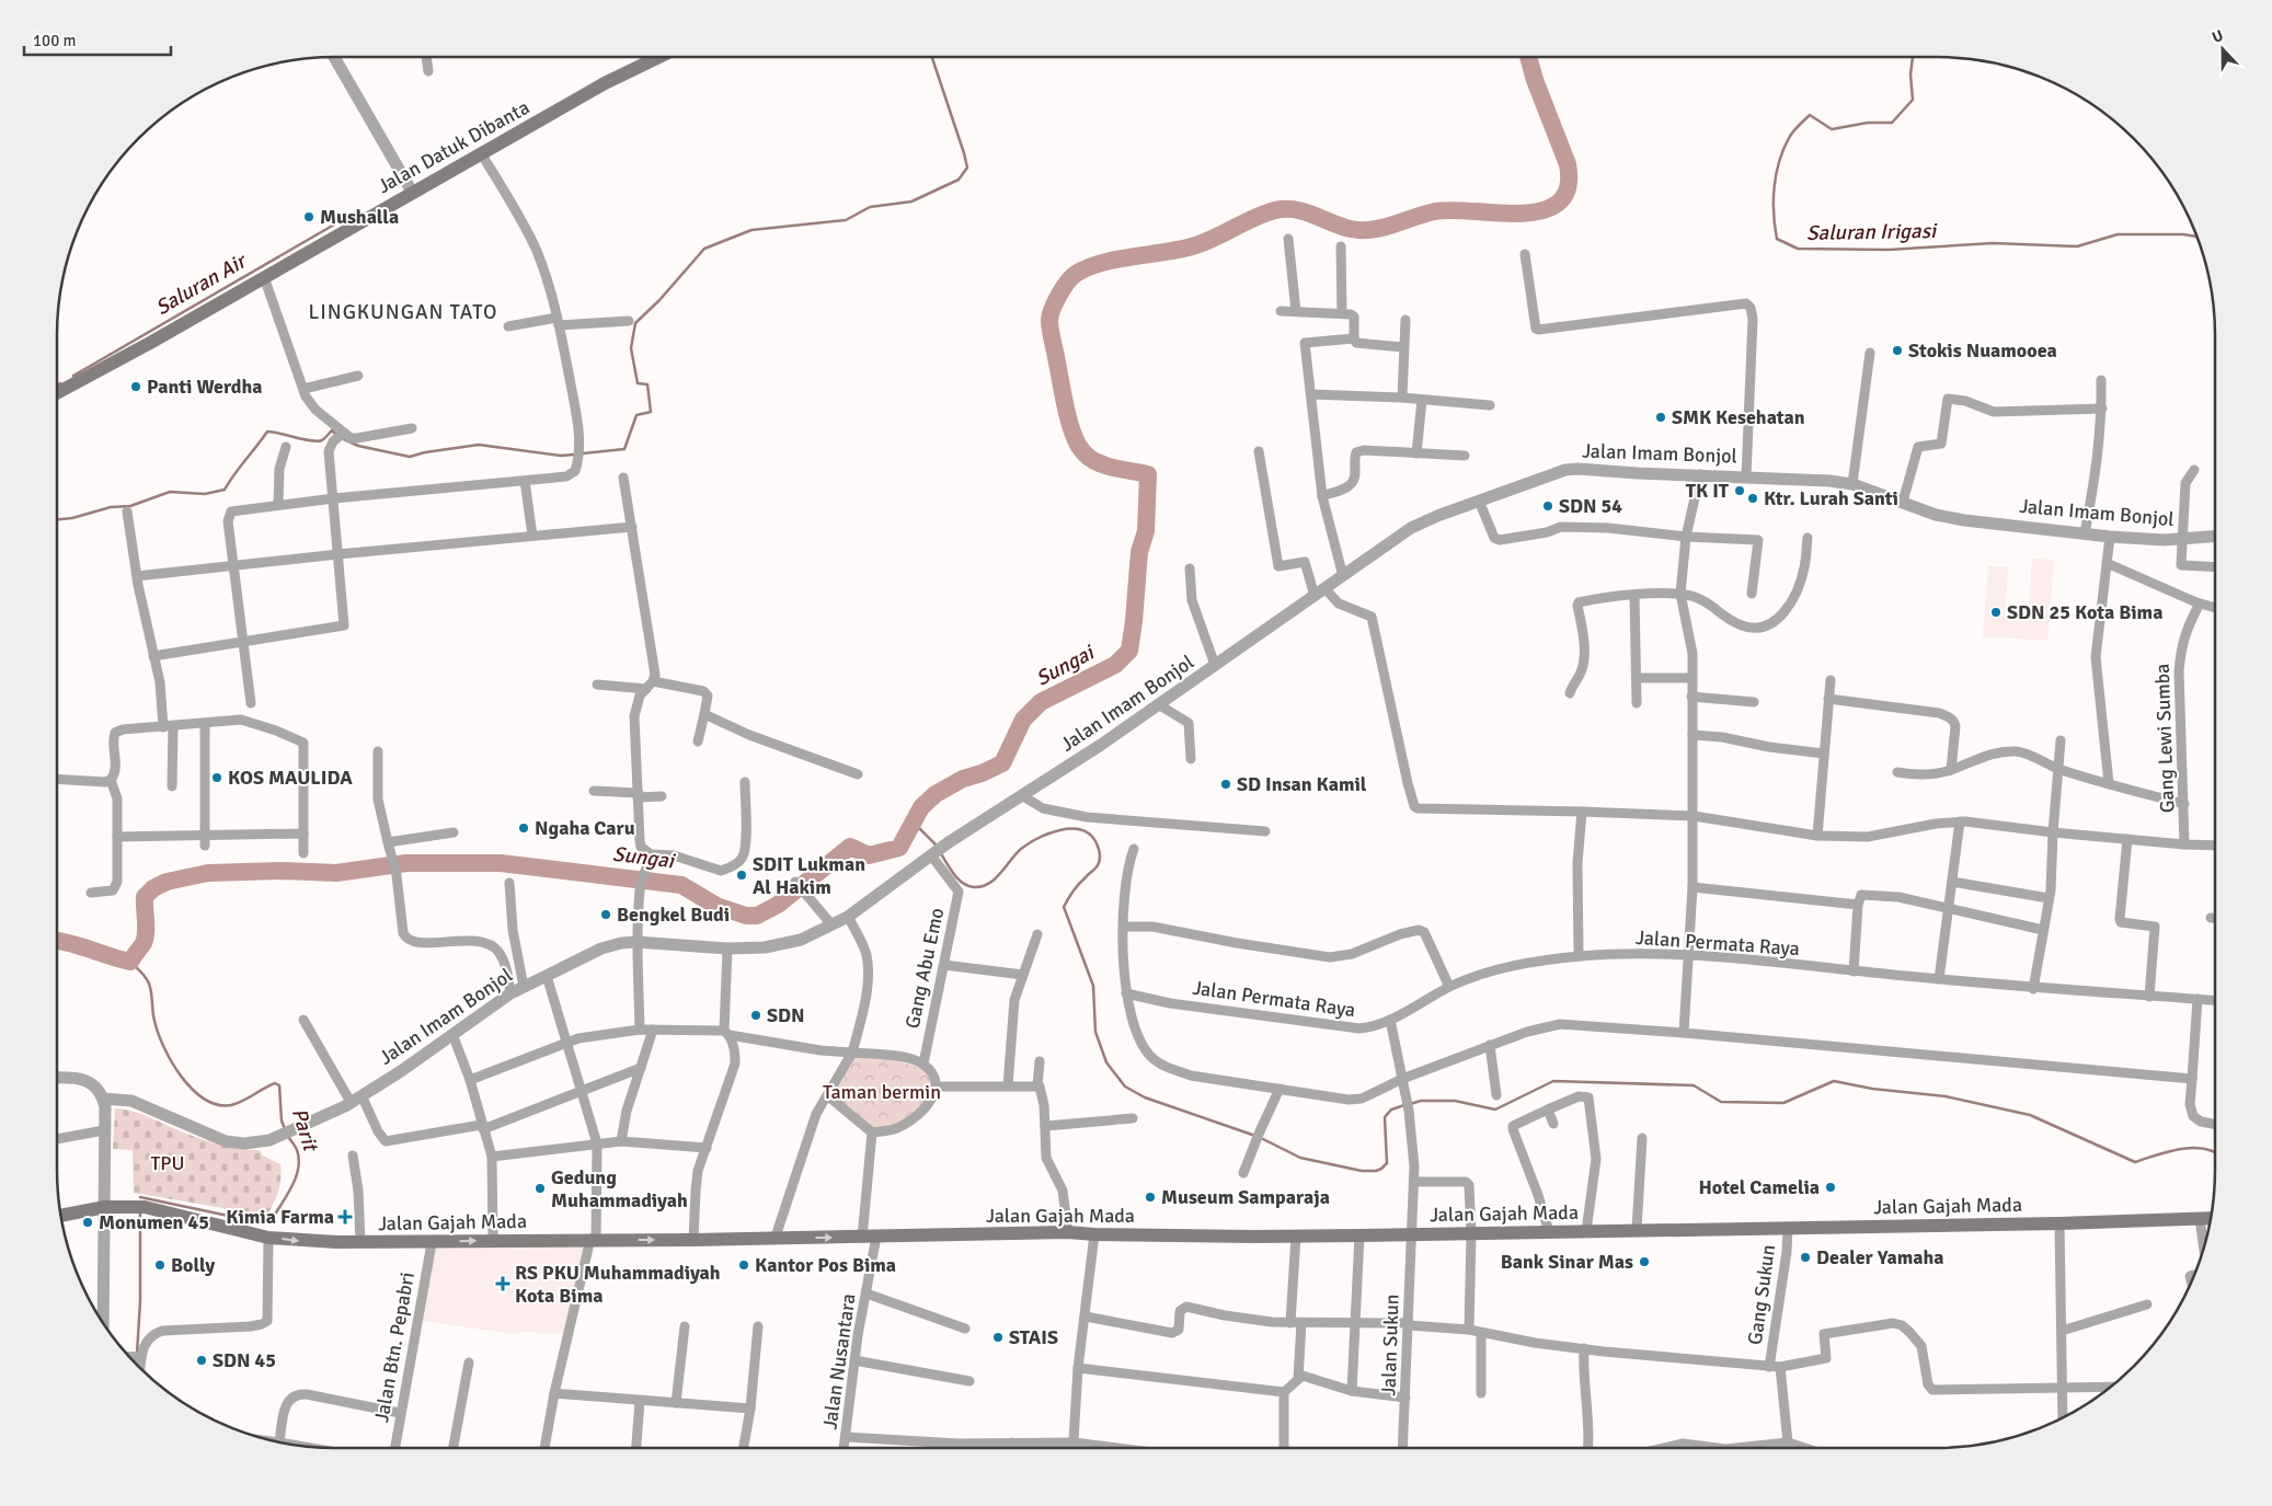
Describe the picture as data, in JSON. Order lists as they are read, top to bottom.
{
  "streets": {
    "main road": ["Jalan Datuk Dibanta", "Jalan Gajah Mada"],
    "street": [
      "Jalan Imam Bonjol",
      "Gang Lewi Sumba",
      "Jalan Permata Raya",
      "Gang Abu Emo",
      "Gang Sukun",
      "Jalan Sukun",
      "Jalan Btn. Pepabri",
      "Jalan Nusantara"
    ]
  },
  "crossings": [
    ["Jalan Imam Bonjol", "Gang Abu Emo"],
    ["Jalan Permata Raya", "Jalan Sukun"],
    ["Jalan Gajah Mada", "Gang Sukun"],
    ["Jalan Gajah Mada", "Jalan Sukun"],
    ["Jalan Gajah Mada", "Jalan Btn. Pepabri"],
    ["Jalan Gajah Mada", "Jalan Nusantara"]
  ],
  "districts": ["LINGKUNGAN TATO"],
  "water": [
    "Saluran Irigasi",
    "Saluran Air",
    "Sungai",
    "Parit"
  ],
  "parks": ["Taman bermin", "TPU"],
  "places": {
    "other": [
      "Mushalla",
      "Stokis Nuamooea",
      "Panti Werdha",
      "SMK Kesehatan",
      "TK IT",
      "Ktr. Lurah Santi",
      "SDN 54",
      "SDN 25 Kota Bima",
      "KOS MAULIDA",
      "SD Insan Kamil",
      "Ngaha Caru",
      "SDIT Lukman Al Hakim",
      "Bengkel Budi",
      "SDN",
      "Hotel Camelia",
      "Gedung Muhammadiyah",
      "Museum Samparaja",
      "Monumen 45",
      "Dealer Yamaha",
      "Bank Sinar Mas",
      "Bolly",
      "Kantor Pos Bima",
      "STAIS",
      "SDN 45"
    ],
    "health": ["Kimia Farma", "RS PKU Muhammadiyah Kota Bima"]
  },
  "scale_bar": "100 m",
  "north": "top"
}
